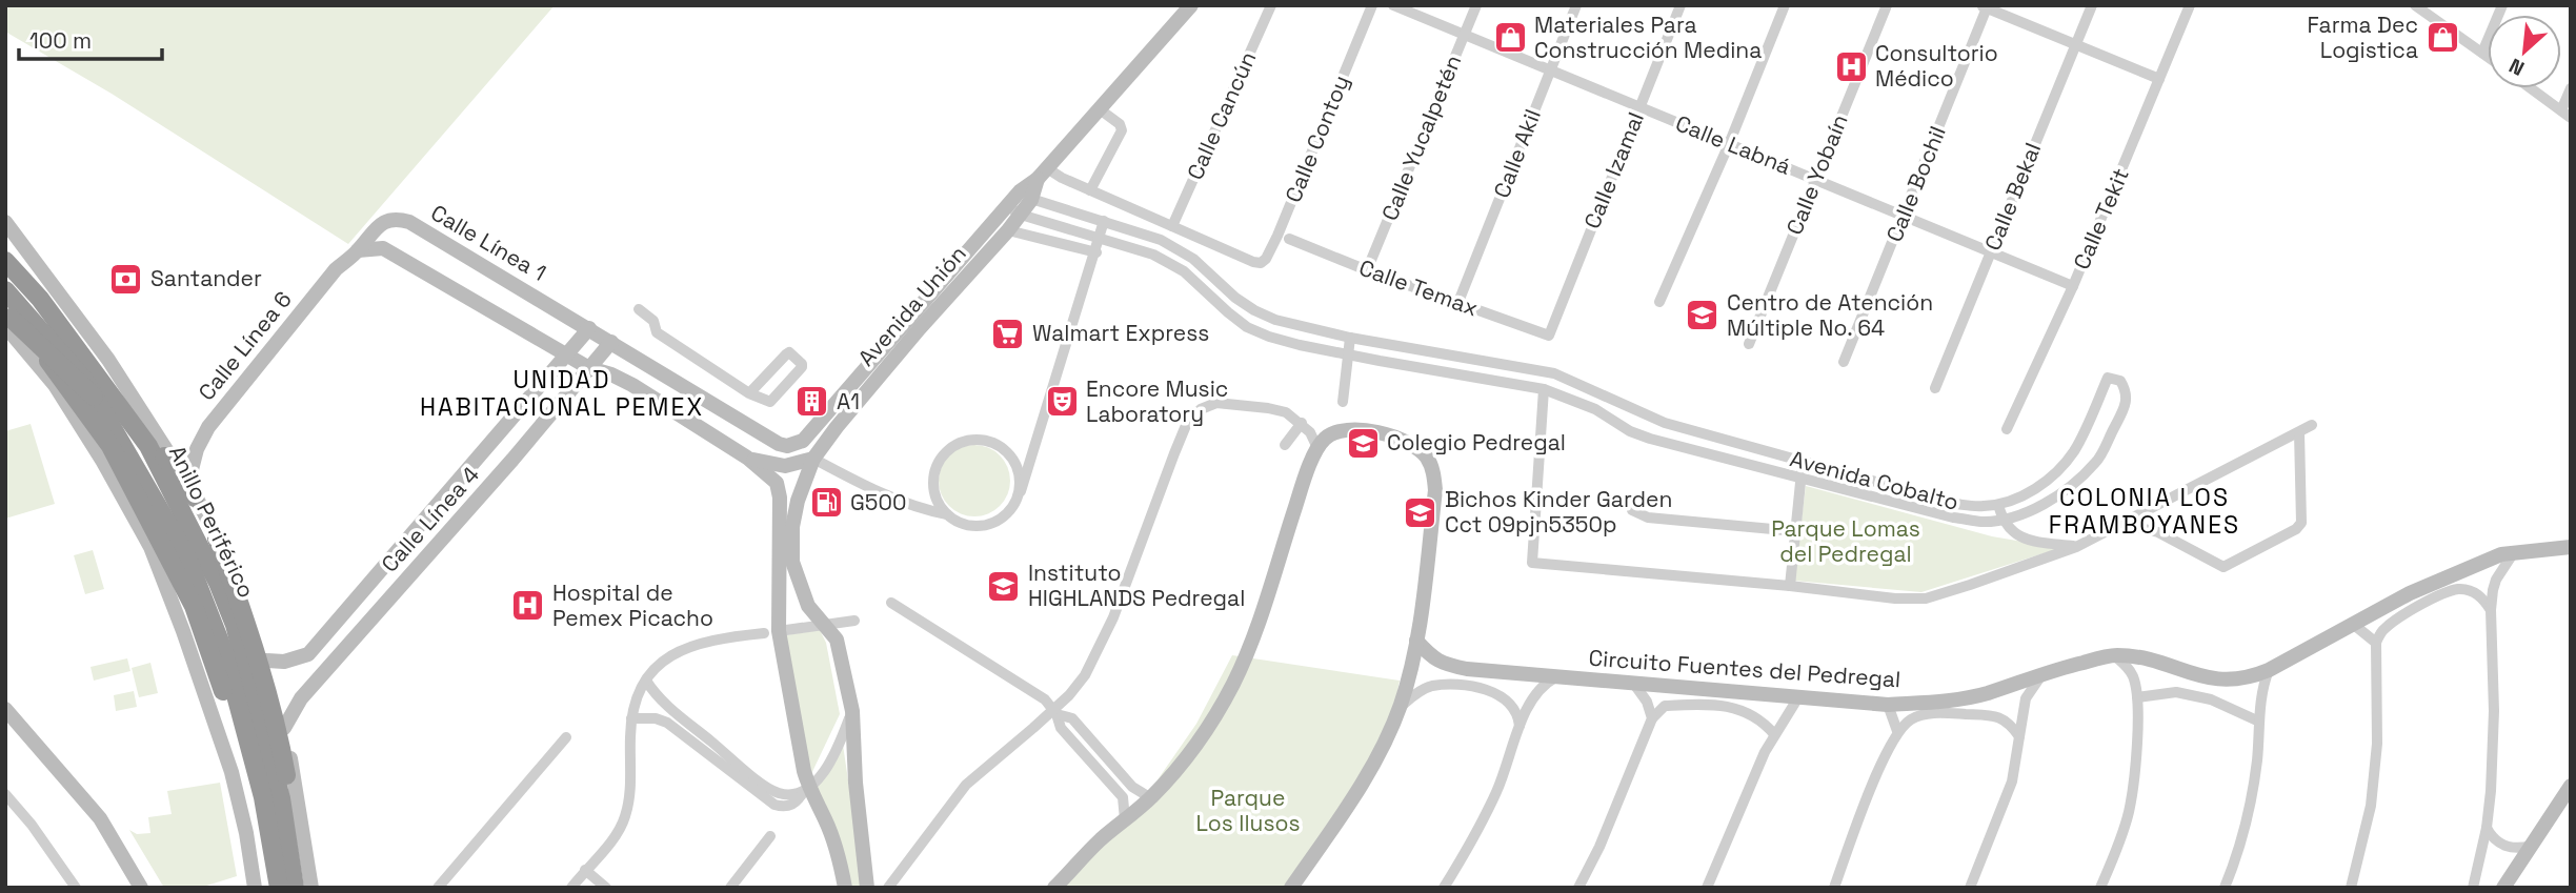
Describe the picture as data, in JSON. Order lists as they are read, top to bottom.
{
  "streets": {
    "highway": ["Anillo Periférico"],
    "street": [
      "Calle Cancún",
      "Calle Yucalpetén",
      "Calle Contoy",
      "Calle Labná",
      "Calle Akil",
      "Calle Izamal",
      "Calle Yobaín",
      "Calle Bochil",
      "Calle Bekal",
      "Calle Tekit",
      "Calle Línea 1",
      "Calle Temax",
      "Avenida Unión",
      "Calle Línea 6",
      "Avenida Cobalto",
      "Calle Línea 4",
      "Circuito Fuentes del Pedregal"
    ]
  },
  "crossings": [
    ["Calle Cancún", "Calle Contoy"],
    ["Calle Yucalpetén", "Calle Labná"],
    ["Calle Yucalpetén", "Calle Temax"],
    ["Calle Labná", "Calle Akil"],
    ["Calle Labná", "Calle Izamal"],
    ["Calle Labná", "Calle Yobaín"],
    ["Calle Labná", "Calle Bochil"],
    ["Calle Labná", "Calle Bekal"],
    ["Calle Labná", "Calle Tekit"],
    ["Calle Akil", "Calle Temax"],
    ["Calle Izamal", "Calle Temax"],
    ["Calle Línea 1", "Avenida Unión"],
    ["Calle Línea 1", "Calle Línea 6"],
    ["Calle Línea 1", "Calle Línea 4"],
    ["Avenida Unión", "Avenida Cobalto"]
  ],
  "districts": ["UNIDAD HABITACIONAL PEMEX", "COLONIA LOS FRAMBOYANES"],
  "parks": ["Parque Lomas del Pedregal", "Parque Los Ilusos"],
  "places": {
    "shop": ["Materiales Para Construcción Medina", "Farma Dec Logistica"],
    "hospital": ["Consultorio Médico", "Hospital de Pemex Picacho"],
    "bank": ["Santander"],
    "school or university": [
      "Centro de Atención Múltiple No. 64",
      "Colegio Pedregal",
      "Bichos Kinder Garden Cct 09pjn5350p",
      "Instituto HIGHLANDS Pedregal"
    ],
    "supermarket": ["Walmart Express"],
    "building": ["A1"],
    "theatre": ["Encore Music Laboratory"],
    "fuel station": ["G500"]
  },
  "scale_bar": "100 m",
  "north": "bottom left"
}
